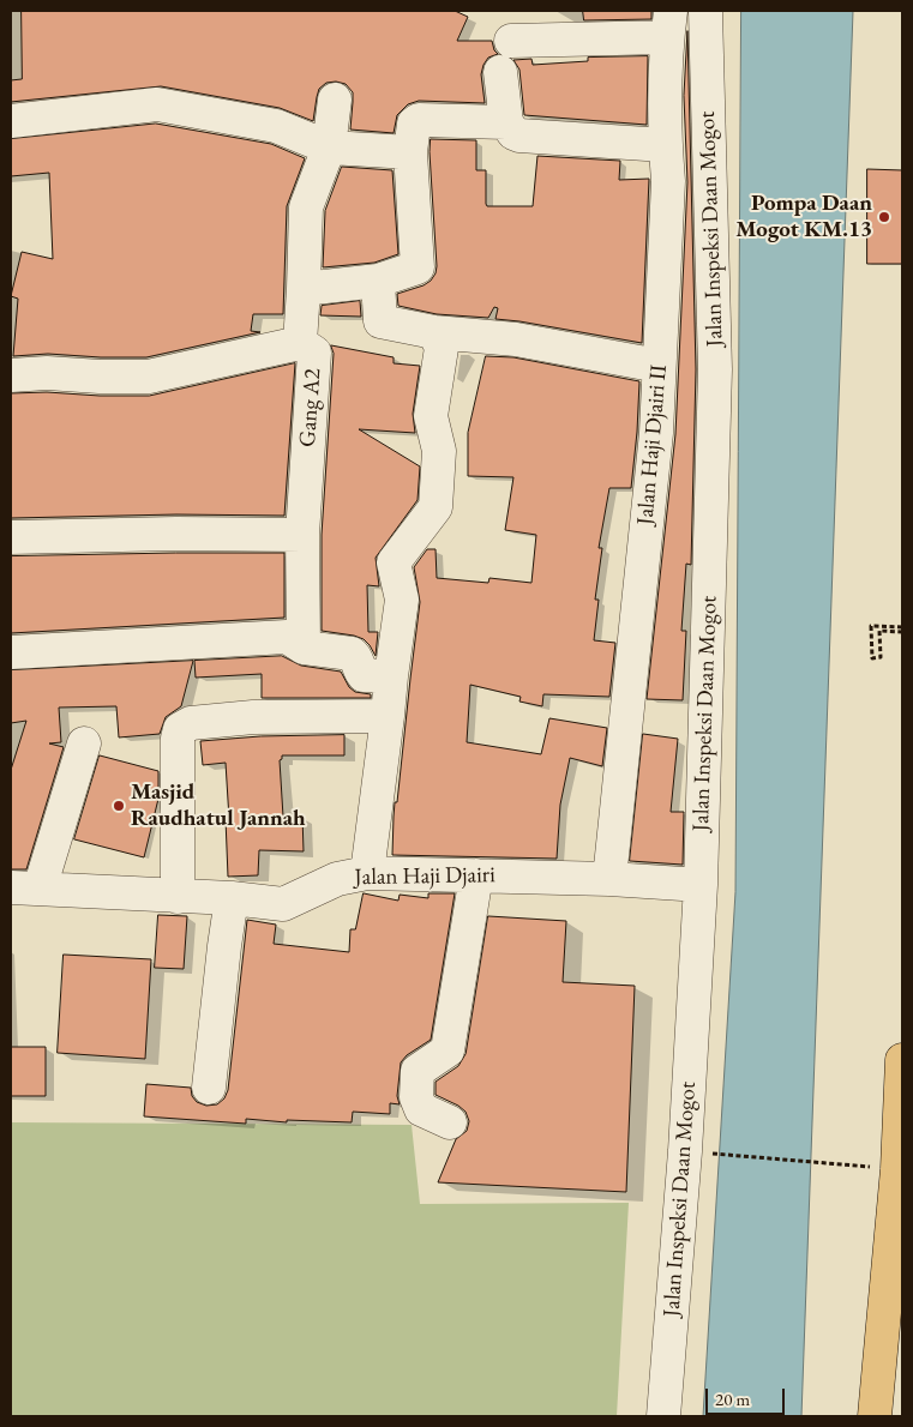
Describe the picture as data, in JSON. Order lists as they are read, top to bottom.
{
  "streets": {
    "street": [
      "Jalan Inspeksi Daan Mogot",
      "Gang A2",
      "Jalan Haji Djairi II",
      "Jalan Haji Djairi"
    ]
  },
  "crossings": [
    ["Jalan Inspeksi Daan Mogot", "Jalan Haji Djairi"],
    ["Jalan Haji Djairi II", "Jalan Haji Djairi"]
  ],
  "places": ["Pompa Daan Mogot KM.13", "Masjid Raudhatul Jannah"],
  "scale_bar": "20 m"
}
